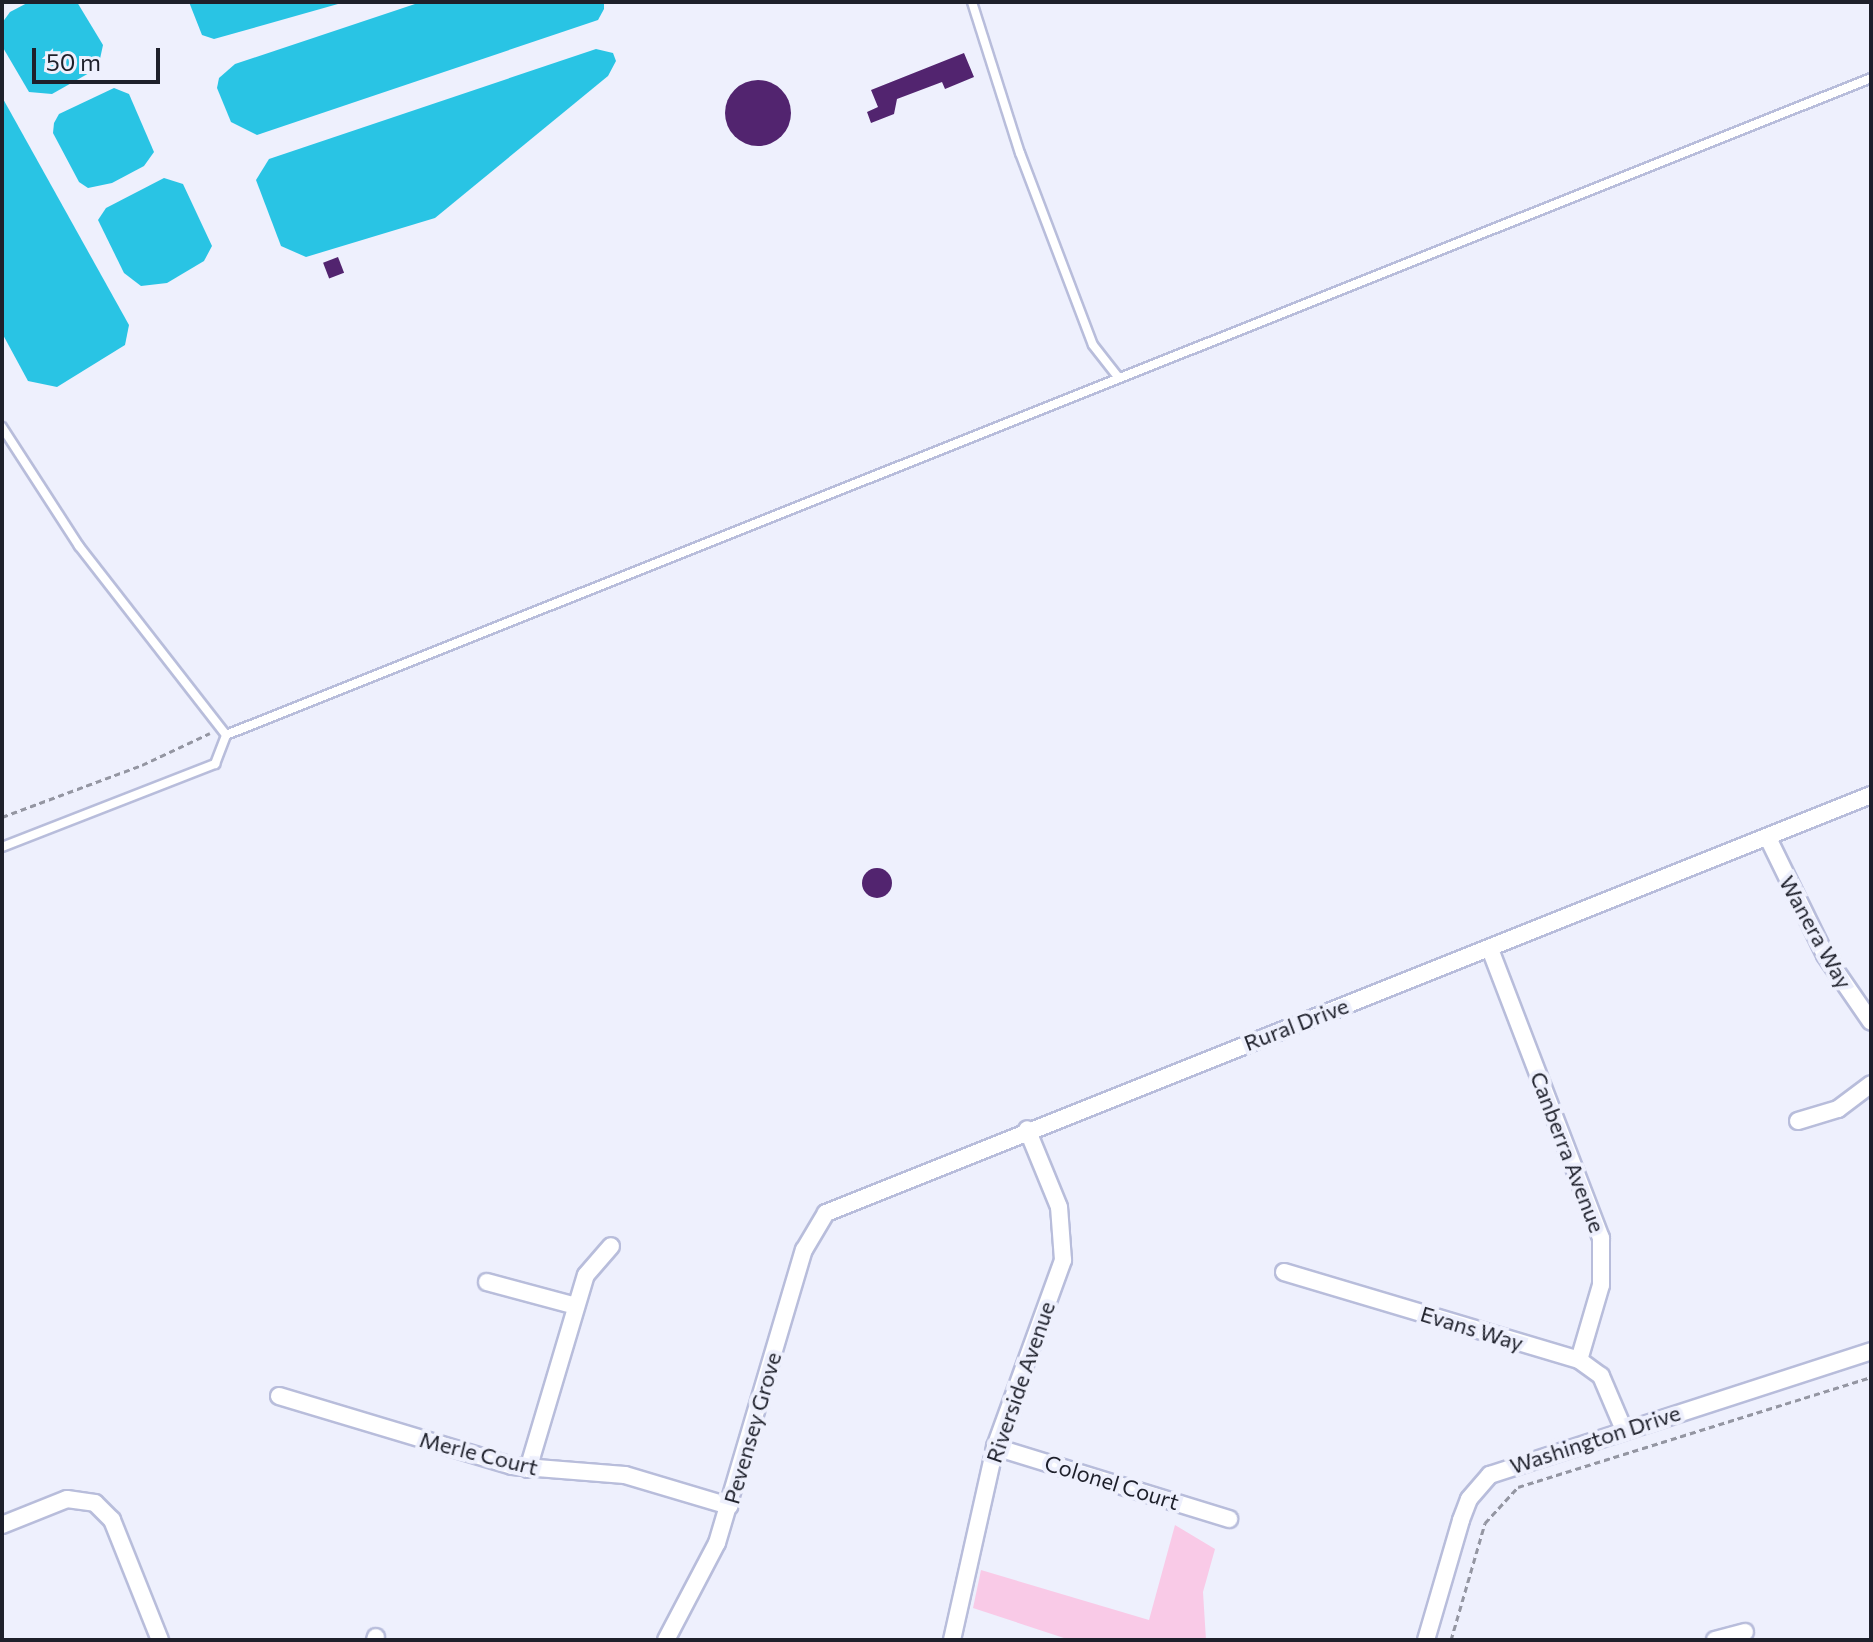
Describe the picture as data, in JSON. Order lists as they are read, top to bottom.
{
  "streets": {
    "street": [
      "Wanera Way",
      "Rural Drive",
      "Canberra Avenue",
      "Evans Way",
      "Riverside Avenue",
      "Pevensey Grove",
      "Washington Drive",
      "Merle Court",
      "Colonel Court"
    ]
  },
  "crossings": [
    ["Wanera Way", "Rural Drive"],
    ["Rural Drive", "Canberra Avenue"],
    ["Rural Drive", "Riverside Avenue"],
    ["Rural Drive", "Pevensey Grove"],
    ["Canberra Avenue", "Evans Way"],
    ["Evans Way", "Washington Drive"],
    ["Riverside Avenue", "Colonel Court"],
    ["Pevensey Grove", "Merle Court"]
  ],
  "scale_bar": "50 m"
}
